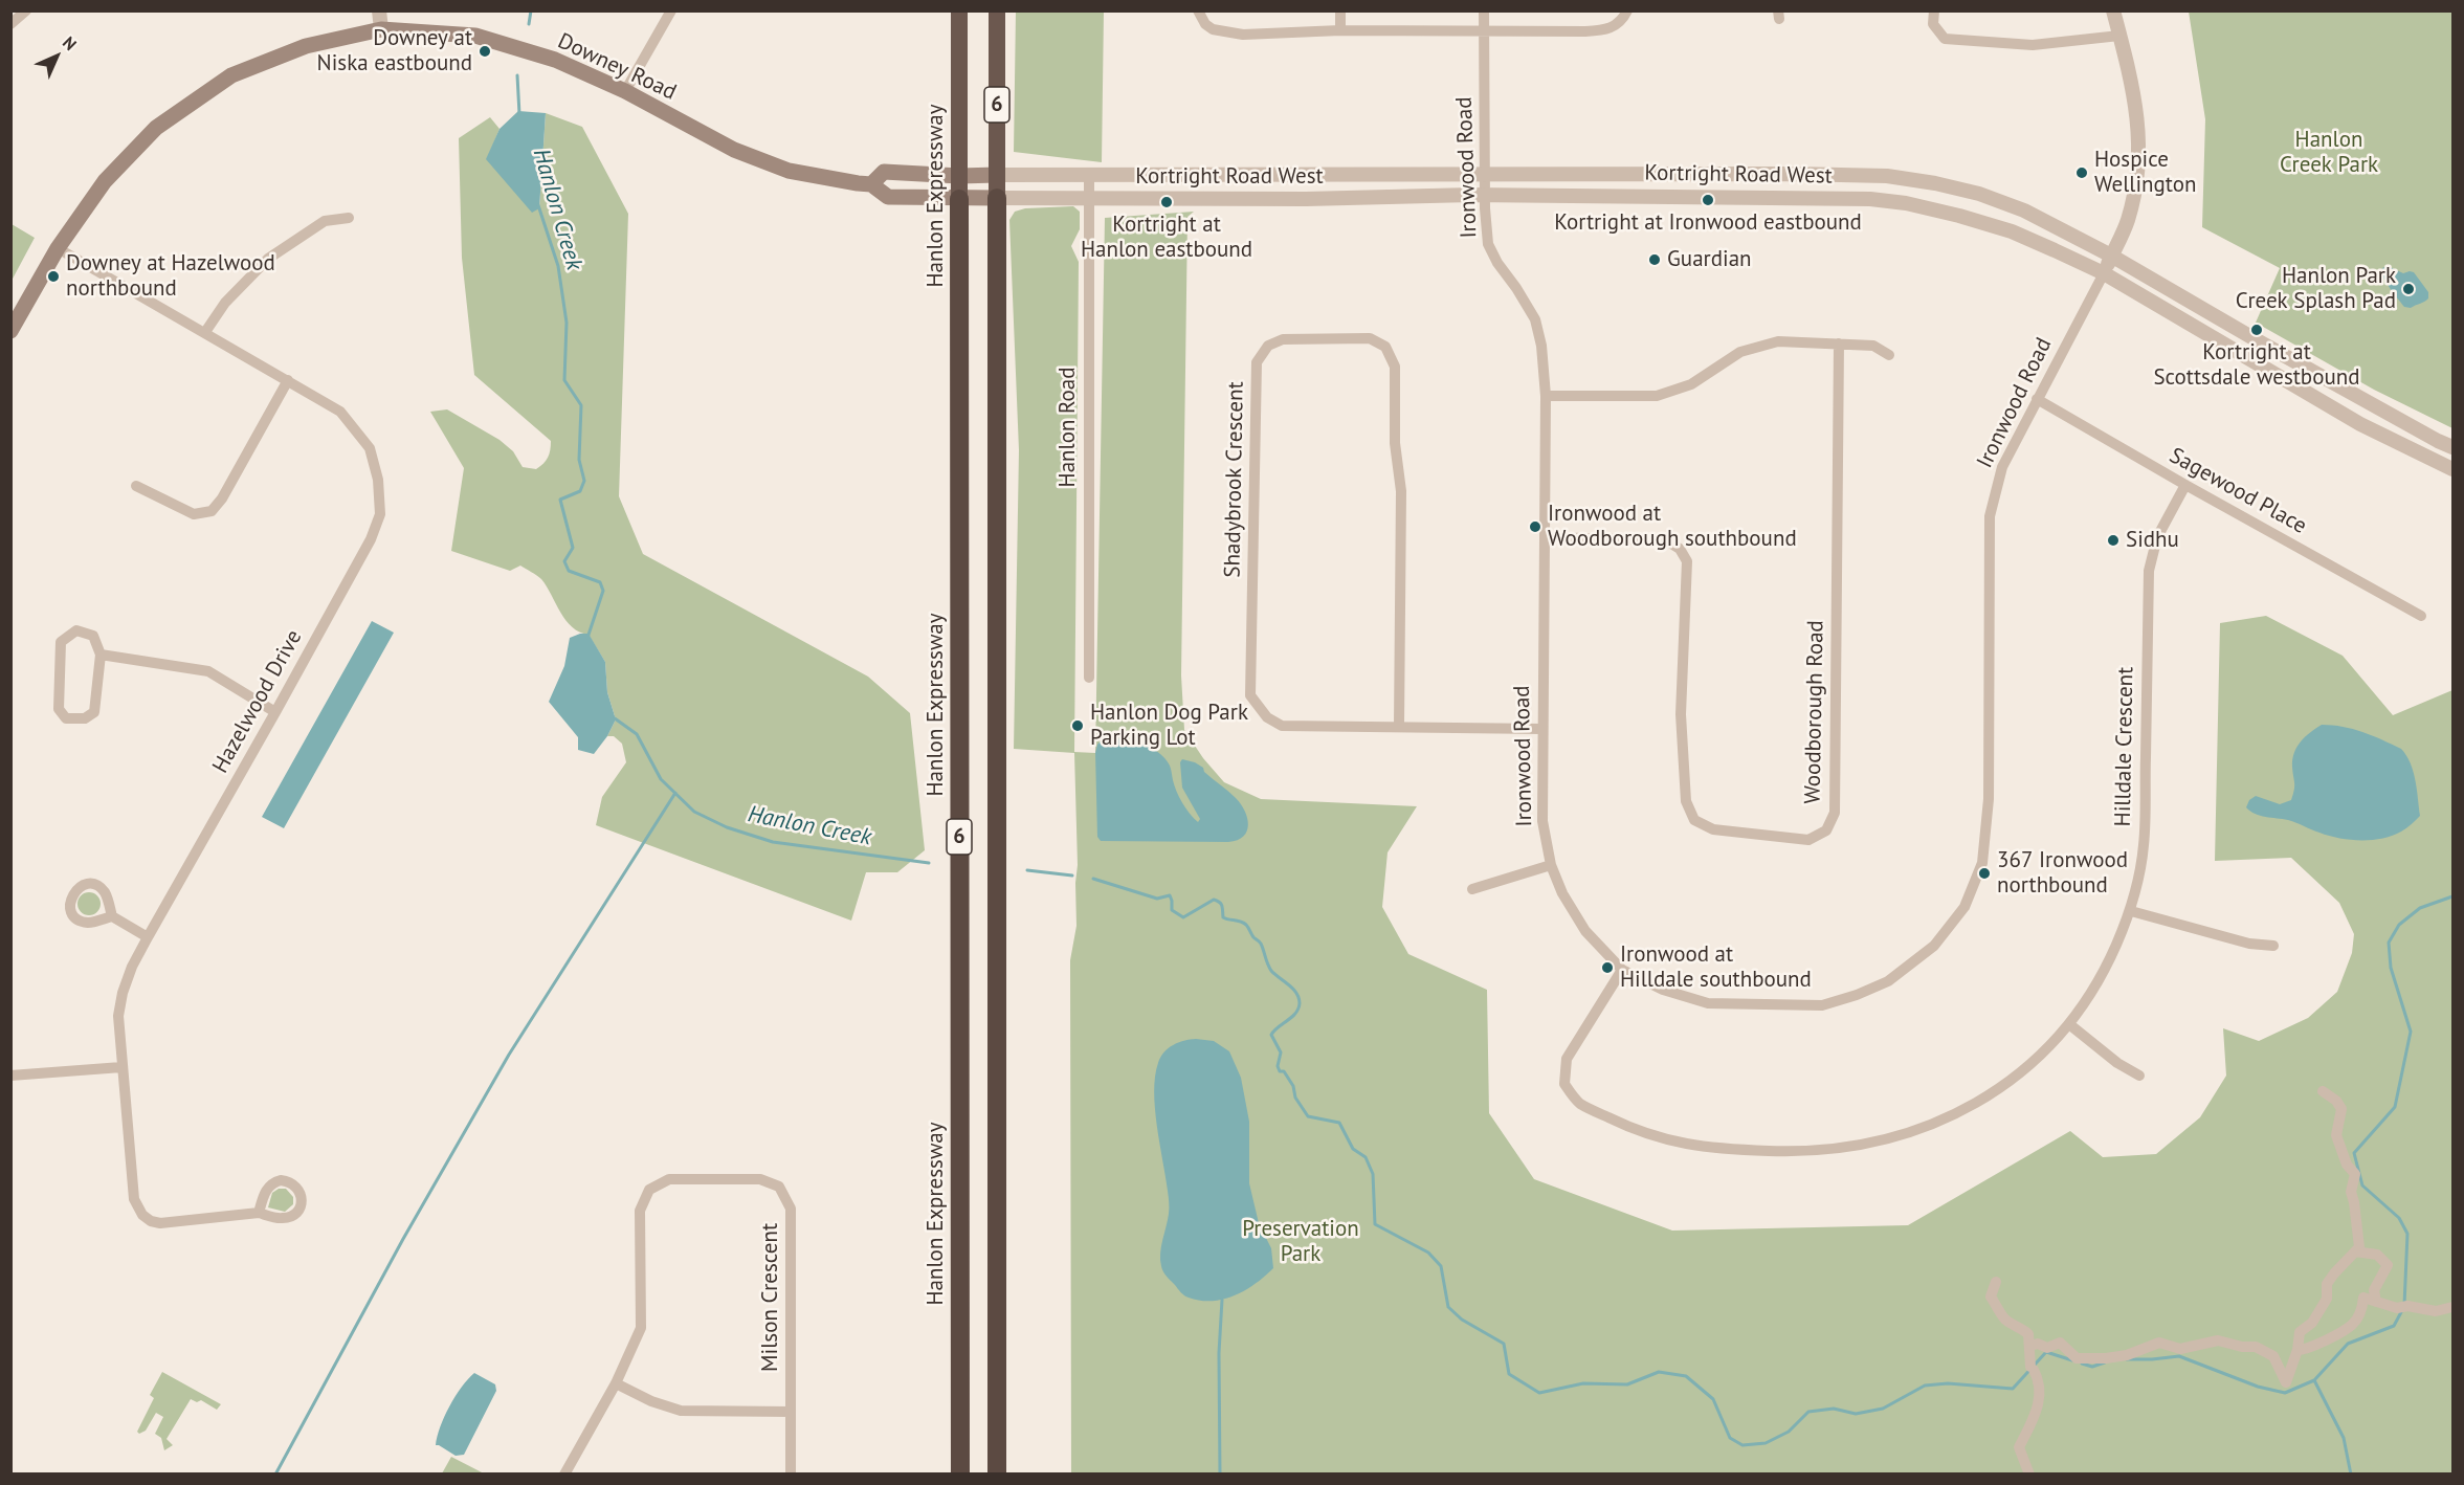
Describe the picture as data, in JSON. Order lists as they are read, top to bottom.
{
  "streets": {
    "highway": ["6", "Hanlon Expressway"],
    "main road": ["Downey Road", "Kortright Road West"],
    "street": [
      "Ironwood Road",
      "Hanlon Road",
      "Shadybrook Crescent",
      "Sagewood Place",
      "Hazelwood Drive",
      "Woodborough Road",
      "Hilldale Crescent",
      "Milson Crescent"
    ]
  },
  "crossings": [
    ["Downey Road", "Kortright Road West"],
    ["Downey Road", "Hanlon Expressway"],
    ["Downey Road", "Hazelwood Drive"],
    ["6", "Kortright Road West"],
    ["Ironwood Road", "Kortright Road West"],
    ["Ironwood Road", "Shadybrook Crescent"],
    ["Ironwood Road", "Sagewood Place"],
    ["Ironwood Road", "Woodborough Road"],
    ["Ironwood Road", "Hilldale Crescent"],
    ["Kortright Road West", "Hanlon Expressway"],
    ["Kortright Road West", "Hanlon Road"],
    ["Sagewood Place", "Hilldale Crescent"]
  ],
  "water": ["Hanlon Creek"],
  "parks": ["Hanlon Creek Park", "Preservation Park"],
  "places": [
    "Downey at Niska eastbound",
    "Hospice Wellington",
    "Kortright at Ironwood eastbound",
    "Kortright at Hanlon eastbound",
    "Guardian",
    "Downey at Hazelwood northbound",
    "Hanlon Park Creek Splash Pad",
    "Kortright at Scottsdale westbound",
    "Ironwood at Woodborough southbound",
    "Sidhu",
    "Hanlon Dog Park Parking Lot",
    "367 Ironwood northbound",
    "Ironwood at Hilldale southbound"
  ],
  "north": "top right"
}
